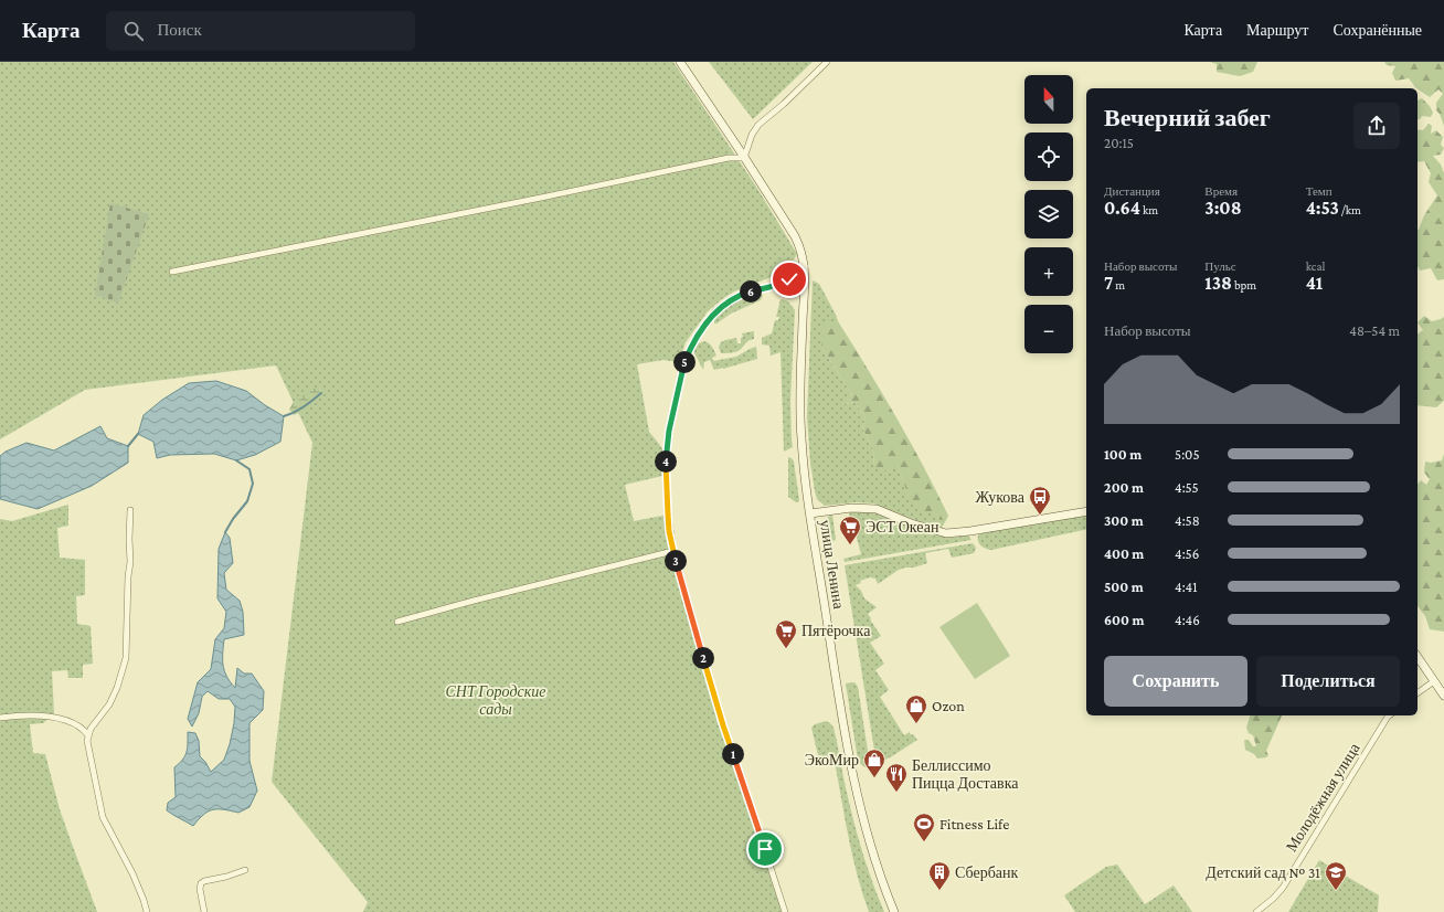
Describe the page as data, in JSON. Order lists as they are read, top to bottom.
{
  "streets": {
    "main road": ["улица Ленина"],
    "street": ["Молодёжная улица"]
  },
  "parks": ["СНТ Городские сады"],
  "places": {
    "bus stop": ["Жукова"],
    "supermarket": ["ЭСТ Океан", "Пятёрочка"],
    "shop": ["Ozon", "ЭкоМир"],
    "restaurant": ["Беллиссимо Пицца Доставка"],
    "sports": ["Fitness Life"],
    "building": ["Сбербанк"],
    "school or university": ["Детский сад № 31"]
  },
  "north": "top",
  "page": {
    "header": "Карта",
    "search": "Поиск",
    "nav": ["Карта", "Маршрут", "Сохранённые"],
    "map_buttons": ["+", "−"],
    "heading": ["Вечерний забег", "20:15"],
    "stats": [
      ["Дистанция", "0.64 km"],
      ["Время", "3:08"],
      ["Темп", "4:53 /km"],
      ["Набор высоты", "7 m"],
      ["Пульс", "138 bpm"],
      ["kcal", "41"]
    ],
    "pins": [
      "6",
      "5",
      "4",
      "3",
      "2",
      "1"
    ],
    "chart": ["Набор высоты", "48–54 m"],
    "list": [
      {
        "name": "100 m",
        "note": "5:05"
      },
      {
        "name": "200 m",
        "note": "4:55"
      },
      {
        "name": "300 m",
        "note": "4:58"
      },
      {
        "name": "400 m",
        "note": "4:56"
      },
      {
        "name": "500 m",
        "note": "4:41"
      },
      {
        "name": "600 m",
        "note": "4:46"
      }
    ],
    "buttons": ["Сохранить", "Поделиться"]
  }
}
